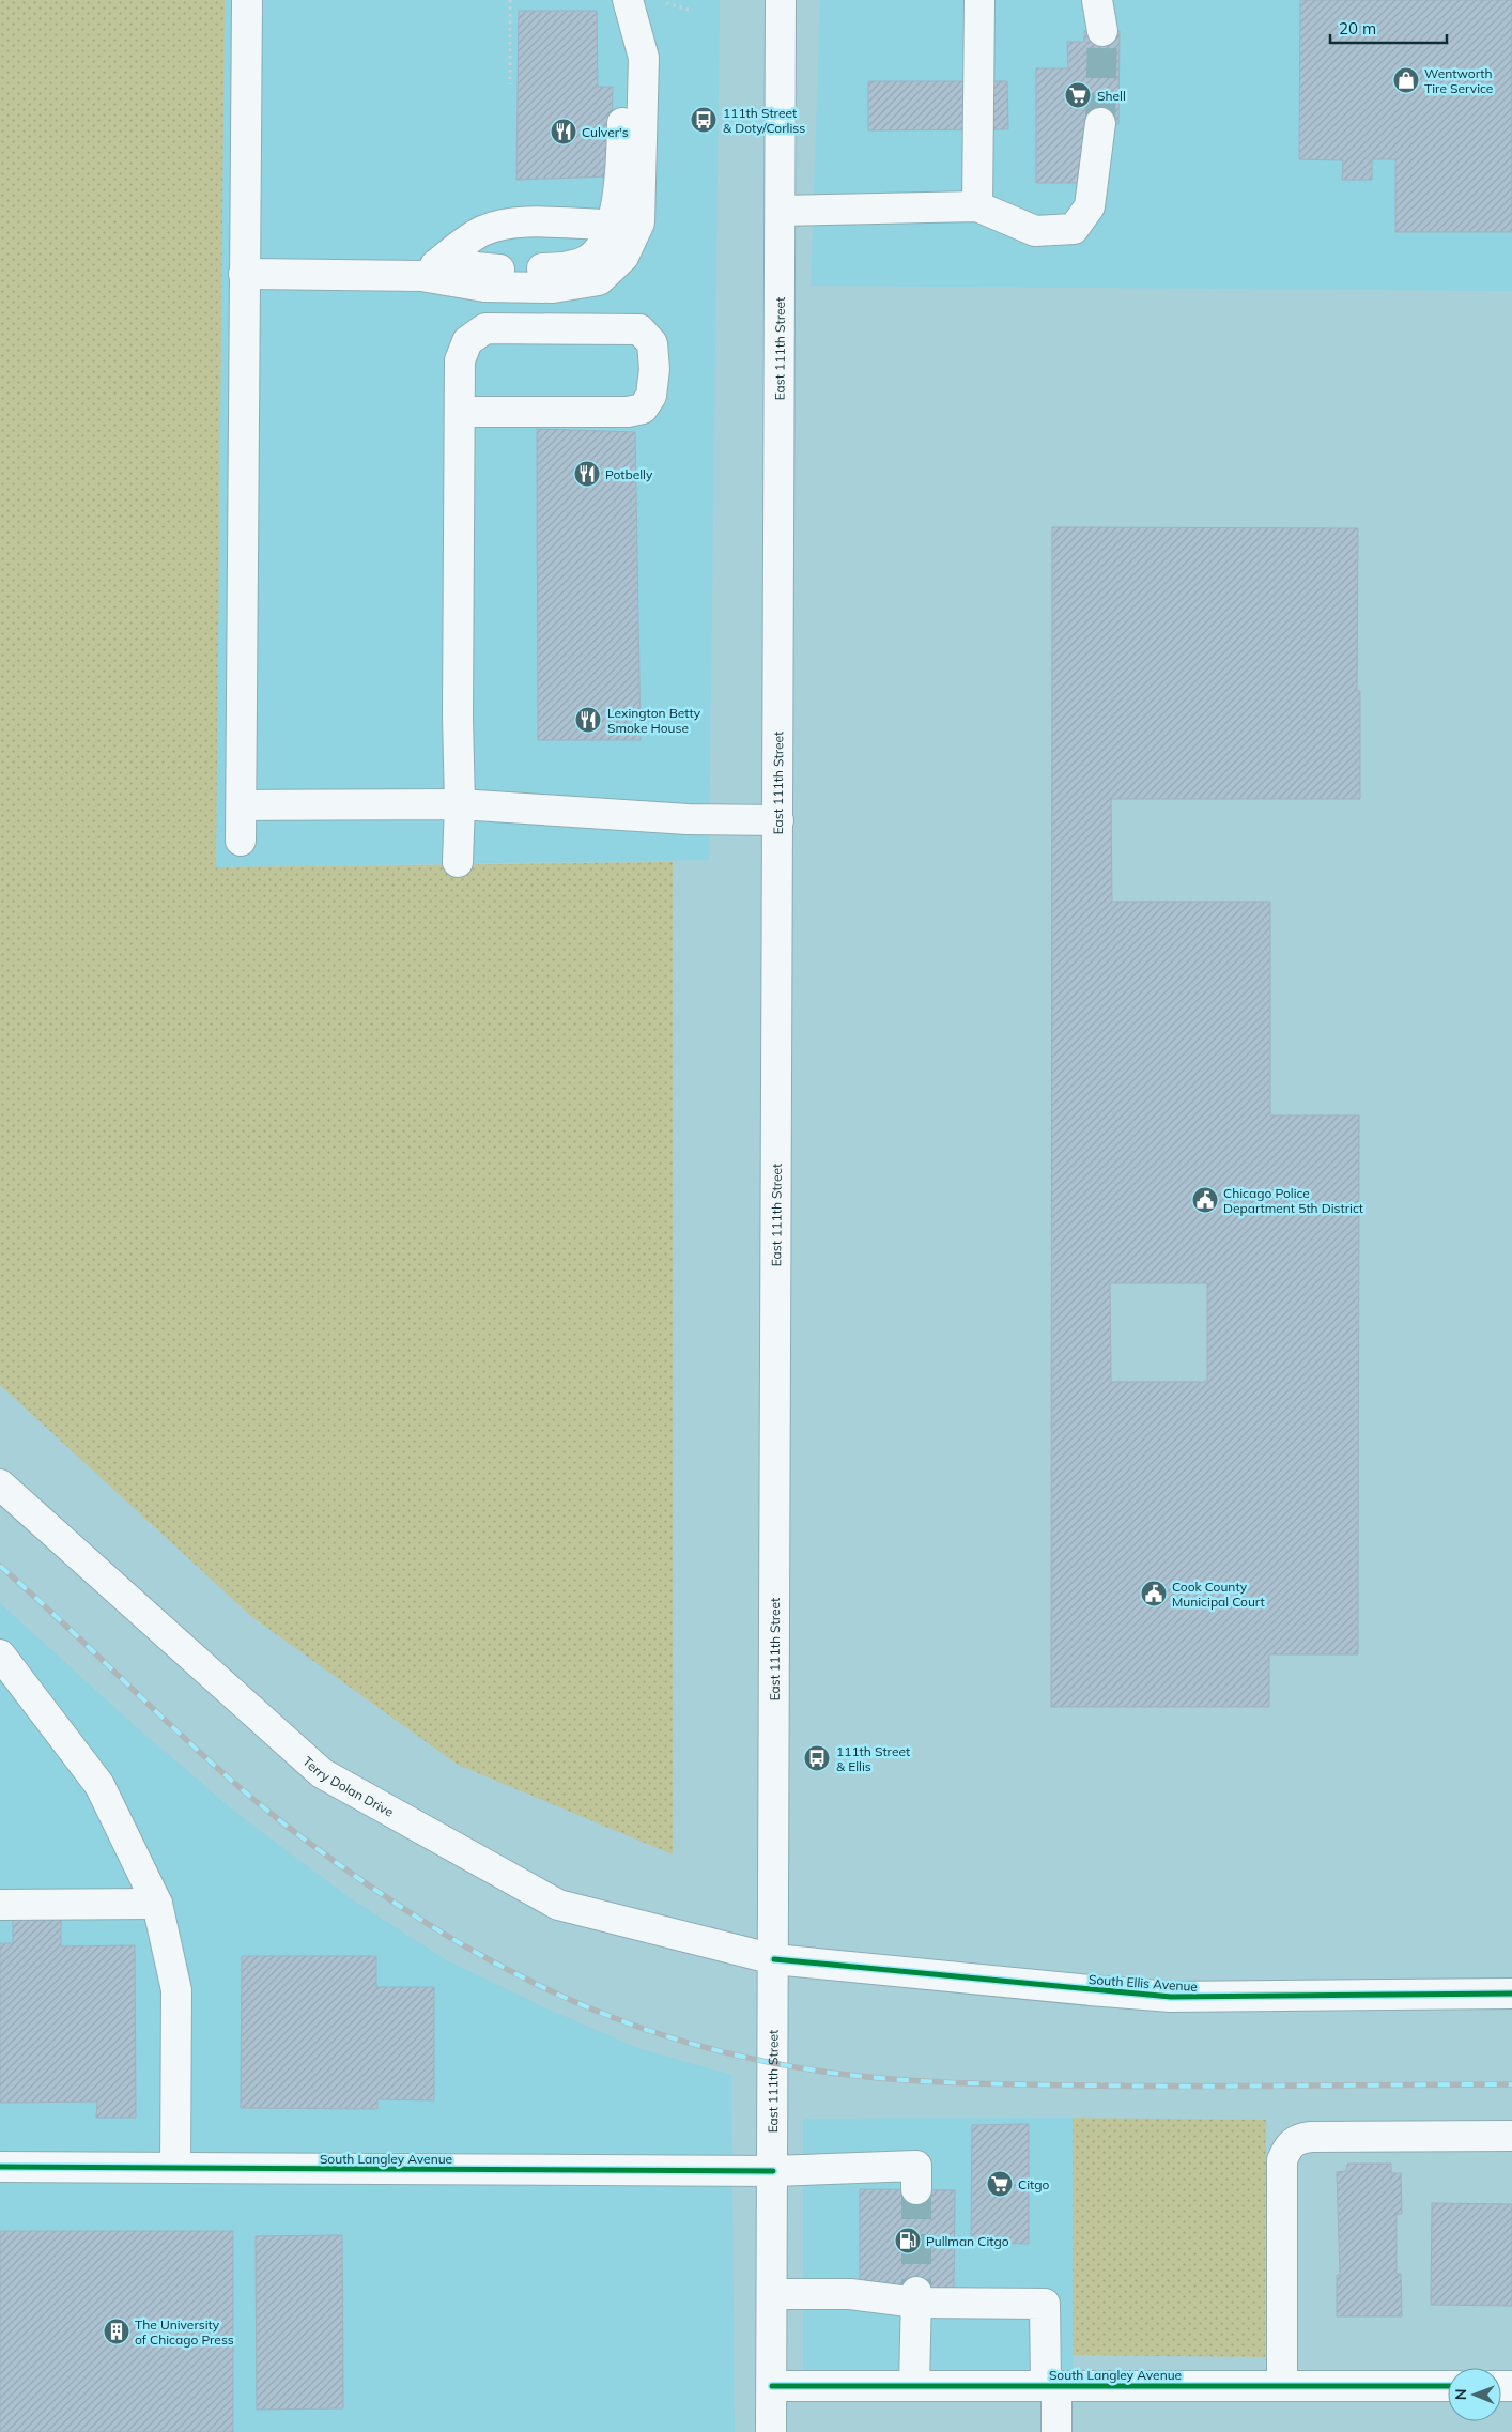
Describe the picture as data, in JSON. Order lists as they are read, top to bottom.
{
  "streets": {
    "main road": [
      "East 111th Street",
      "Terry Dolan Drive",
      "South Ellis Avenue",
      "South Langley Avenue"
    ]
  },
  "crossings": [
    ["East 111th Street", "Terry Dolan Drive"],
    ["East 111th Street", "South Ellis Avenue"],
    ["East 111th Street", "South Langley Avenue"],
    ["Terry Dolan Drive", "South Ellis Avenue"]
  ],
  "places": {
    "shop": ["Wentworth Tire Service"],
    "supermarket": ["Shell", "Citgo"],
    "bus stop": ["111th Street & Doty/Corliss", "111th Street & Ellis"],
    "restaurant": ["Culver's", "Potbelly", "Lexington Betty Smoke House"],
    "public building": ["Chicago Police Department 5th District", "Cook County Municipal Court"],
    "fuel station": ["Pullman Citgo"],
    "building": ["The University of Chicago Press"]
  },
  "scale_bar": "20 m",
  "north": "left"
}
